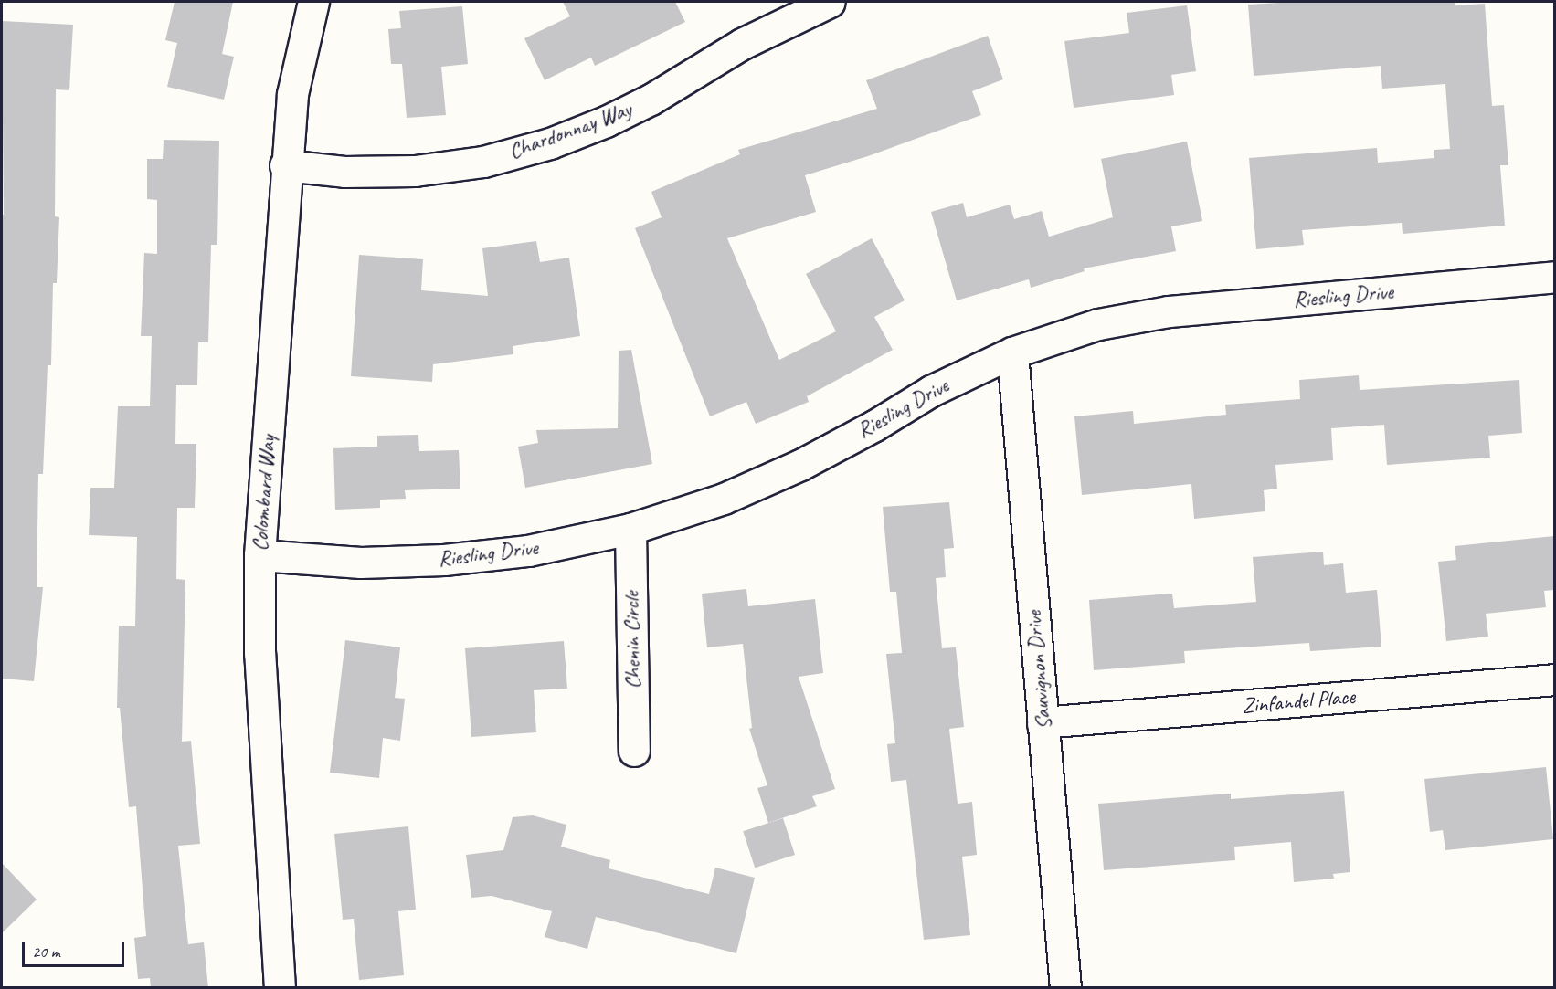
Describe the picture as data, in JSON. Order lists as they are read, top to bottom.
{
  "streets": {
    "street": [
      "Chardonnay Way",
      "Riesling Drive",
      "Colombard Way",
      "Chenin Circle",
      "Sauvignon Drive",
      "Zinfandel Place"
    ]
  },
  "crossings": [
    ["Chardonnay Way", "Colombard Way"],
    ["Riesling Drive", "Colombard Way"],
    ["Riesling Drive", "Chenin Circle"],
    ["Riesling Drive", "Sauvignon Drive"],
    ["Sauvignon Drive", "Zinfandel Place"]
  ],
  "scale_bar": "20 m"
}
